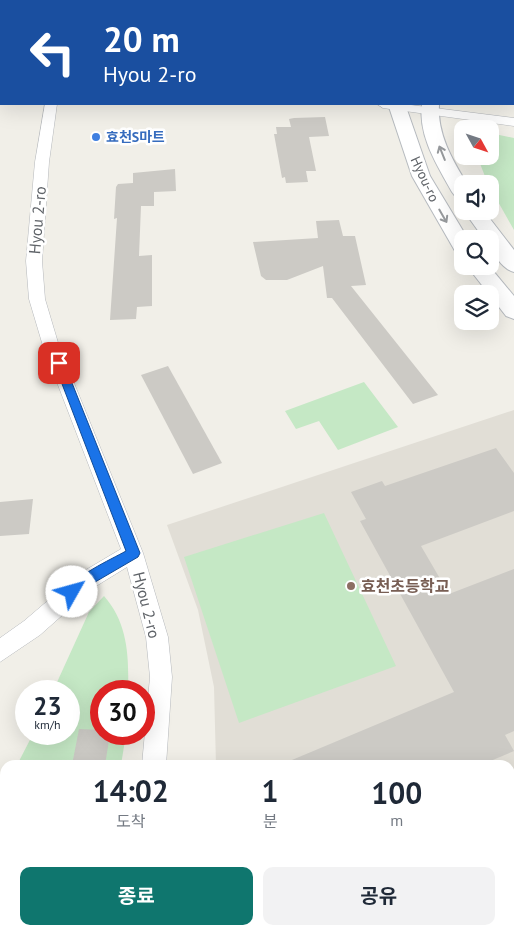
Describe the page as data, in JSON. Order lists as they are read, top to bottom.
{
  "streets": {
    "main road": ["Hyou-ro"],
    "street": ["Hyou 2-ro"]
  },
  "places": ["효천S마트", "효천초등학교"],
  "north": "bottom right",
  "page": {
    "turn": ["20 m", "Hyou 2-ro"],
    "speed": "23 km/h",
    "limit": "30",
    "eta": [
      "14:02",
      "도착",
      "1",
      "분",
      "100",
      "m"
    ],
    "buttons": ["종료", "공유"]
  }
}
